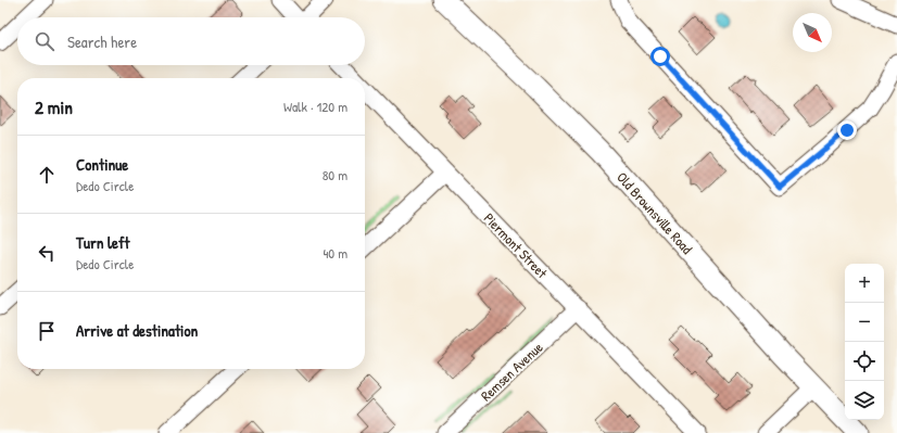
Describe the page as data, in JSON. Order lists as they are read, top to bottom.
{
  "streets": {
    "street": ["Old Brownsville Road", "Piermont Street", "Remsen Avenue"]
  },
  "crossings": [
    ["Piermont Street", "Remsen Avenue"]
  ],
  "north": "bottom right",
  "page": {
    "search": "Search here",
    "heading": ["2 min", "Walk · 120 m"],
    "list": [
      ["Continue", "Dedo Circle", "80 m"],
      ["Turn left", "Dedo Circle", "40 m"],
      "Arrive at destination"
    ],
    "map_buttons": ["+", "−"]
  }
}
